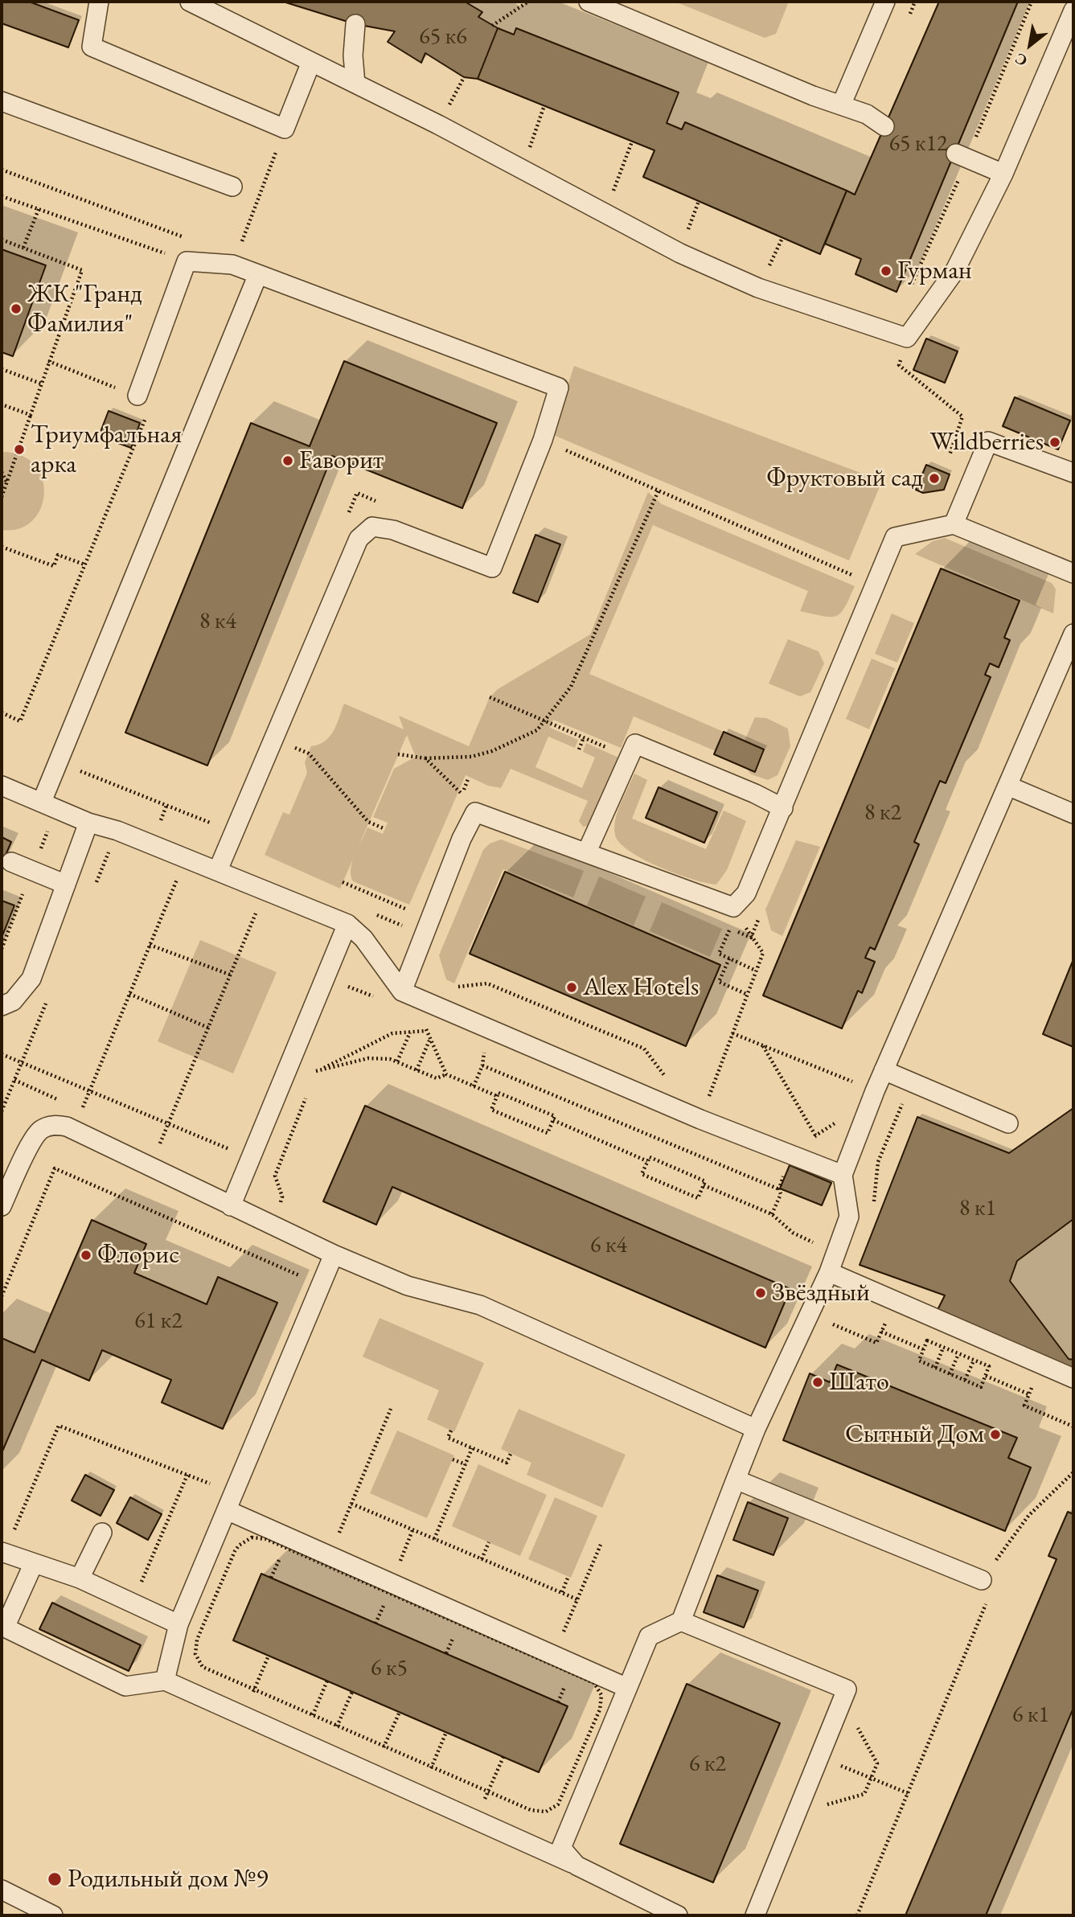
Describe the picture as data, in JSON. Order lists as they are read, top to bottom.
{
  "places": [
    "Гурман",
    "ЖК \"Гранд Фамилия\"",
    "Wildberries",
    "Триумфальная арка",
    "Fаворит",
    "Фруктовый сад",
    "Alex Hotels",
    "Флорис",
    "Звёздный",
    "Шато",
    "Сытный Дом",
    "Родильный дом №9"
  ],
  "house_numbers": [
    "65 к6",
    "65 к12",
    "8 к4",
    "8 к2",
    "8 к1",
    "6 к4",
    "61 к2",
    "6 к5",
    "6 к1",
    "6 к2"
  ],
  "north": "bottom left"
}
